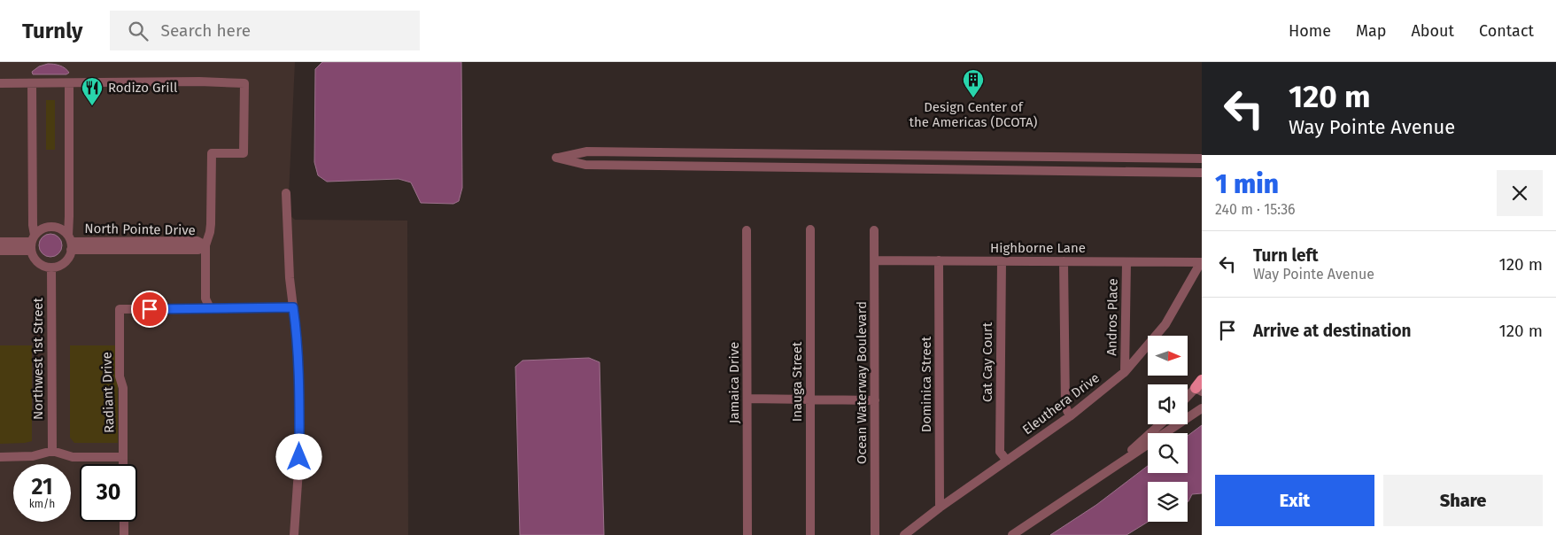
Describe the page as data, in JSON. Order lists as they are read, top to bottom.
{
  "streets": {
    "street": [
      "North Pointe Drive",
      "Highborne Lane",
      "Andros Place",
      "Northwest 1st Street",
      "Cat Cay Court",
      "Inauga Street",
      "Jamaica Drive",
      "Ocean Waterway Boulevard",
      "Dominica Street",
      "Radiant Drive",
      "Eleuthera Drive"
    ]
  },
  "crossings": [
    ["North Pointe Drive", "Northwest 1st Street"],
    ["Highborne Lane", "Andros Place"],
    ["Highborne Lane", "Cat Cay Court"],
    ["Highborne Lane", "Ocean Waterway Boulevard"],
    ["Highborne Lane", "Dominica Street"],
    ["Highborne Lane", "Eleuthera Drive"],
    ["Andros Place", "Eleuthera Drive"],
    ["Cat Cay Court", "Eleuthera Drive"],
    ["Dominica Street", "Eleuthera Drive"]
  ],
  "places": {
    "building": ["Design Center of the Americas (DCOTA)"],
    "restaurant": ["Rodizo Grill"]
  },
  "north": "right",
  "page": {
    "header": "Turnly",
    "search": "Search here",
    "nav": [
      "Home",
      "Map",
      "About",
      "Contact"
    ],
    "turn": ["120 m", "Way Pointe Avenue"],
    "heading": ["1 min", "240 m · 15:36"],
    "list": [
      {
        "name": "Turn left",
        "note": "Way Pointe Avenue",
        "value": "120 m"
      },
      {
        "name": "Arrive at destination",
        "value": "120 m"
      }
    ],
    "speed": "21 km/h",
    "limit": "30",
    "buttons": ["Exit", "Share"]
  }
}
